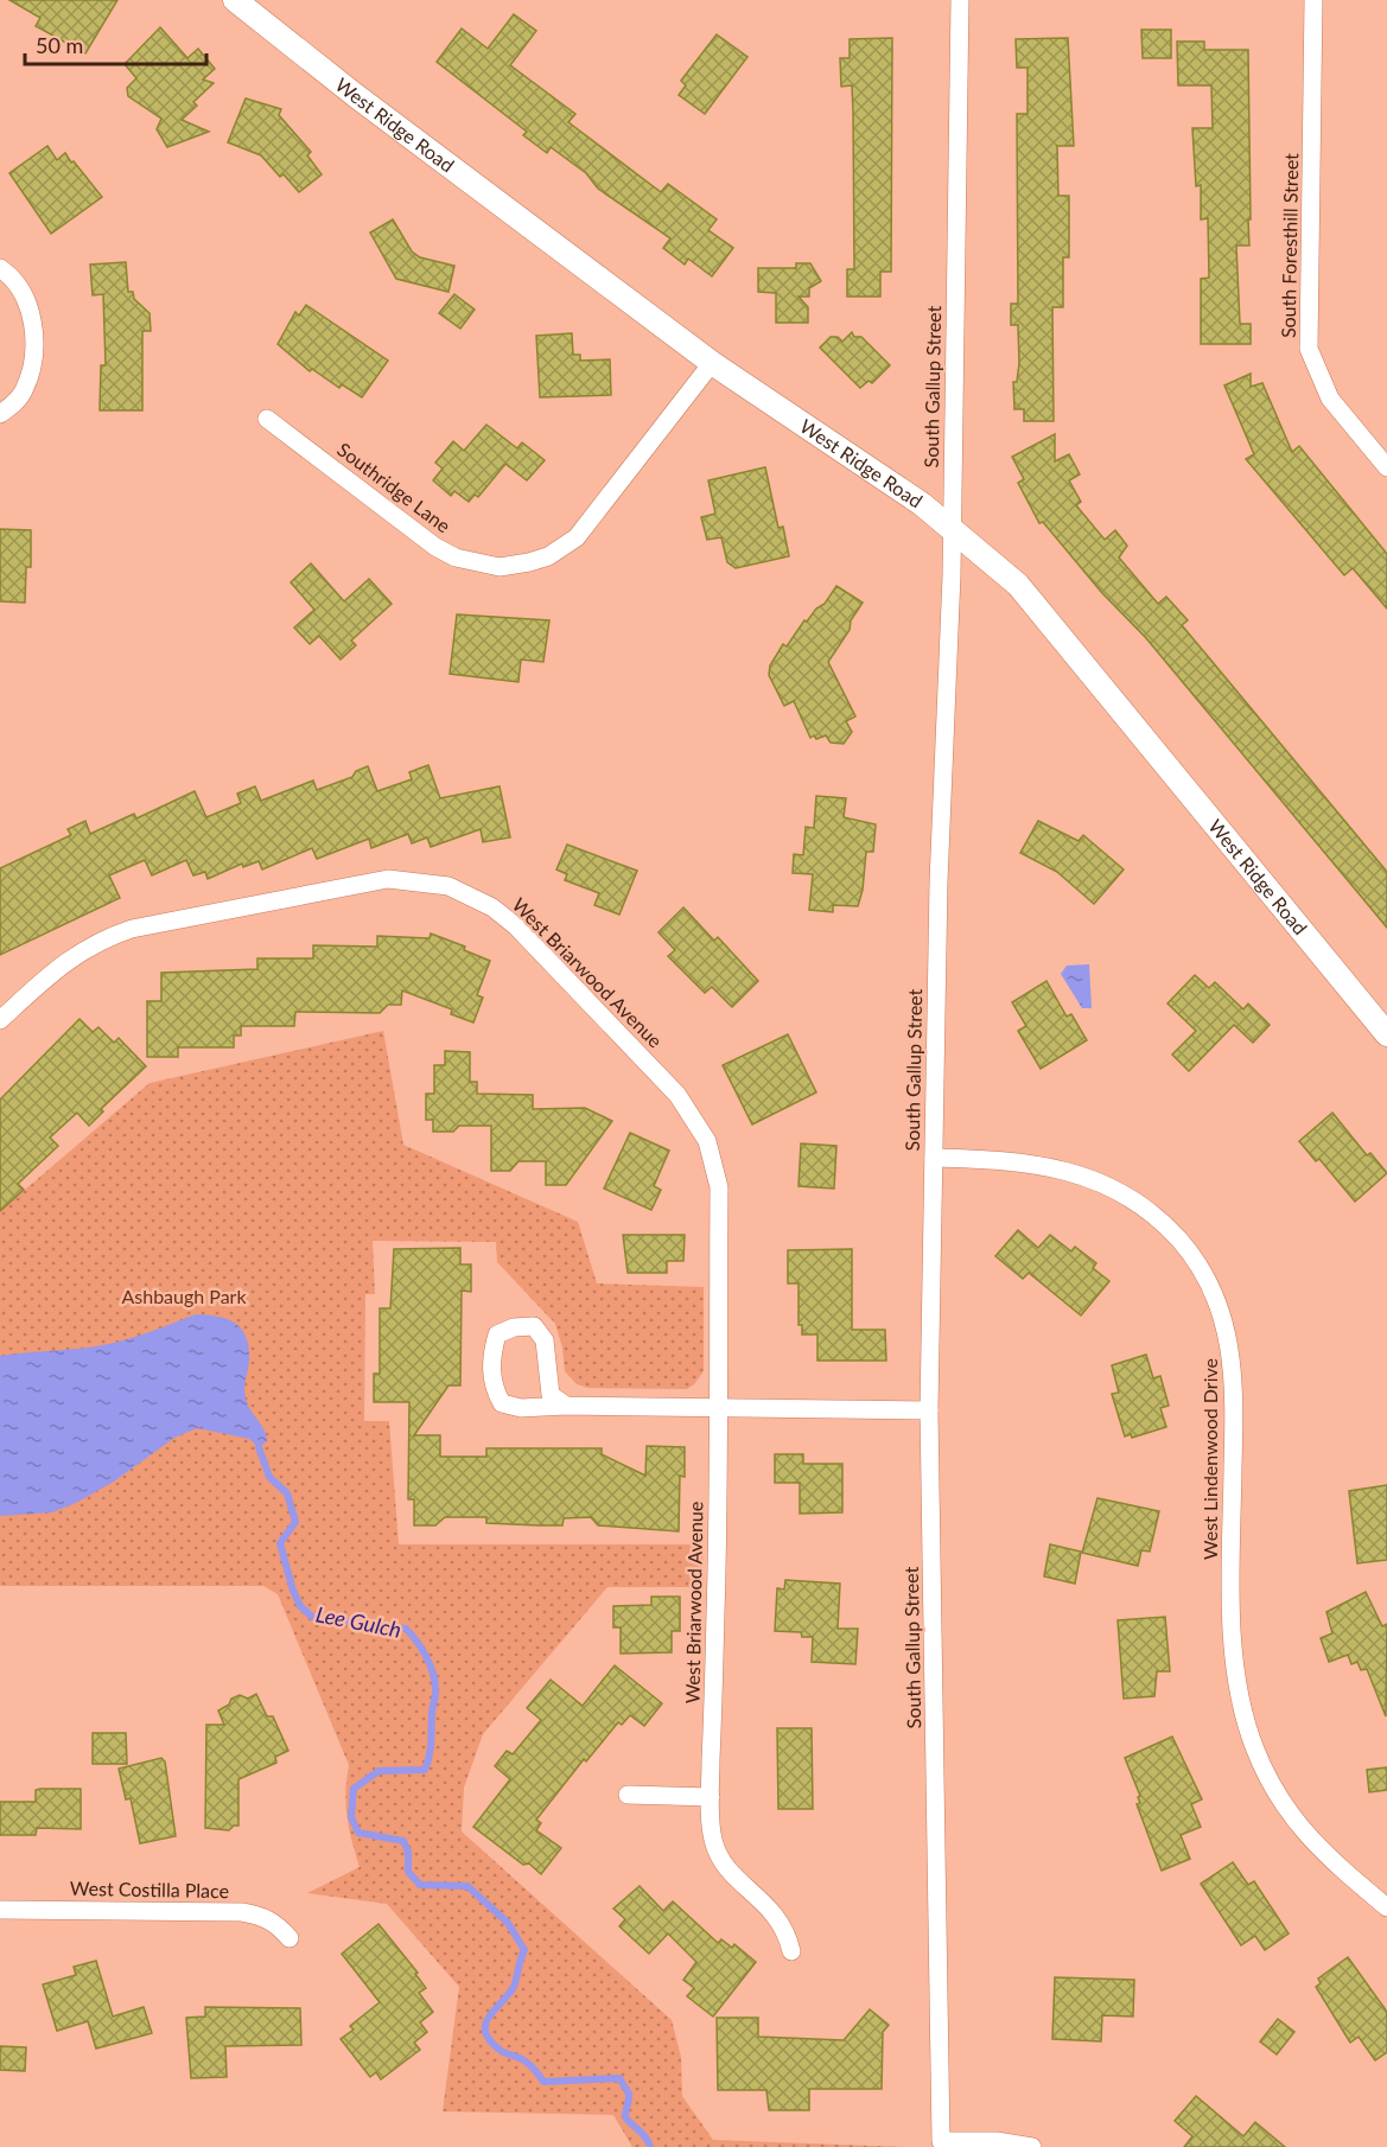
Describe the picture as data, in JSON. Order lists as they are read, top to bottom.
{
  "streets": {
    "street": [
      "West Ridge Road",
      "South Foresthill Street",
      "South Gallup Street",
      "Southridge Lane",
      "West Briarwood Avenue",
      "West Lindenwood Drive",
      "West Costilla Place"
    ]
  },
  "crossings": [
    ["West Ridge Road", "South Gallup Street"],
    ["West Ridge Road", "Southridge Lane"],
    ["South Gallup Street", "West Lindenwood Drive"]
  ],
  "water": ["Lee Gulch"],
  "parks": ["Ashbaugh Park"],
  "scale_bar": "50 m"
}
